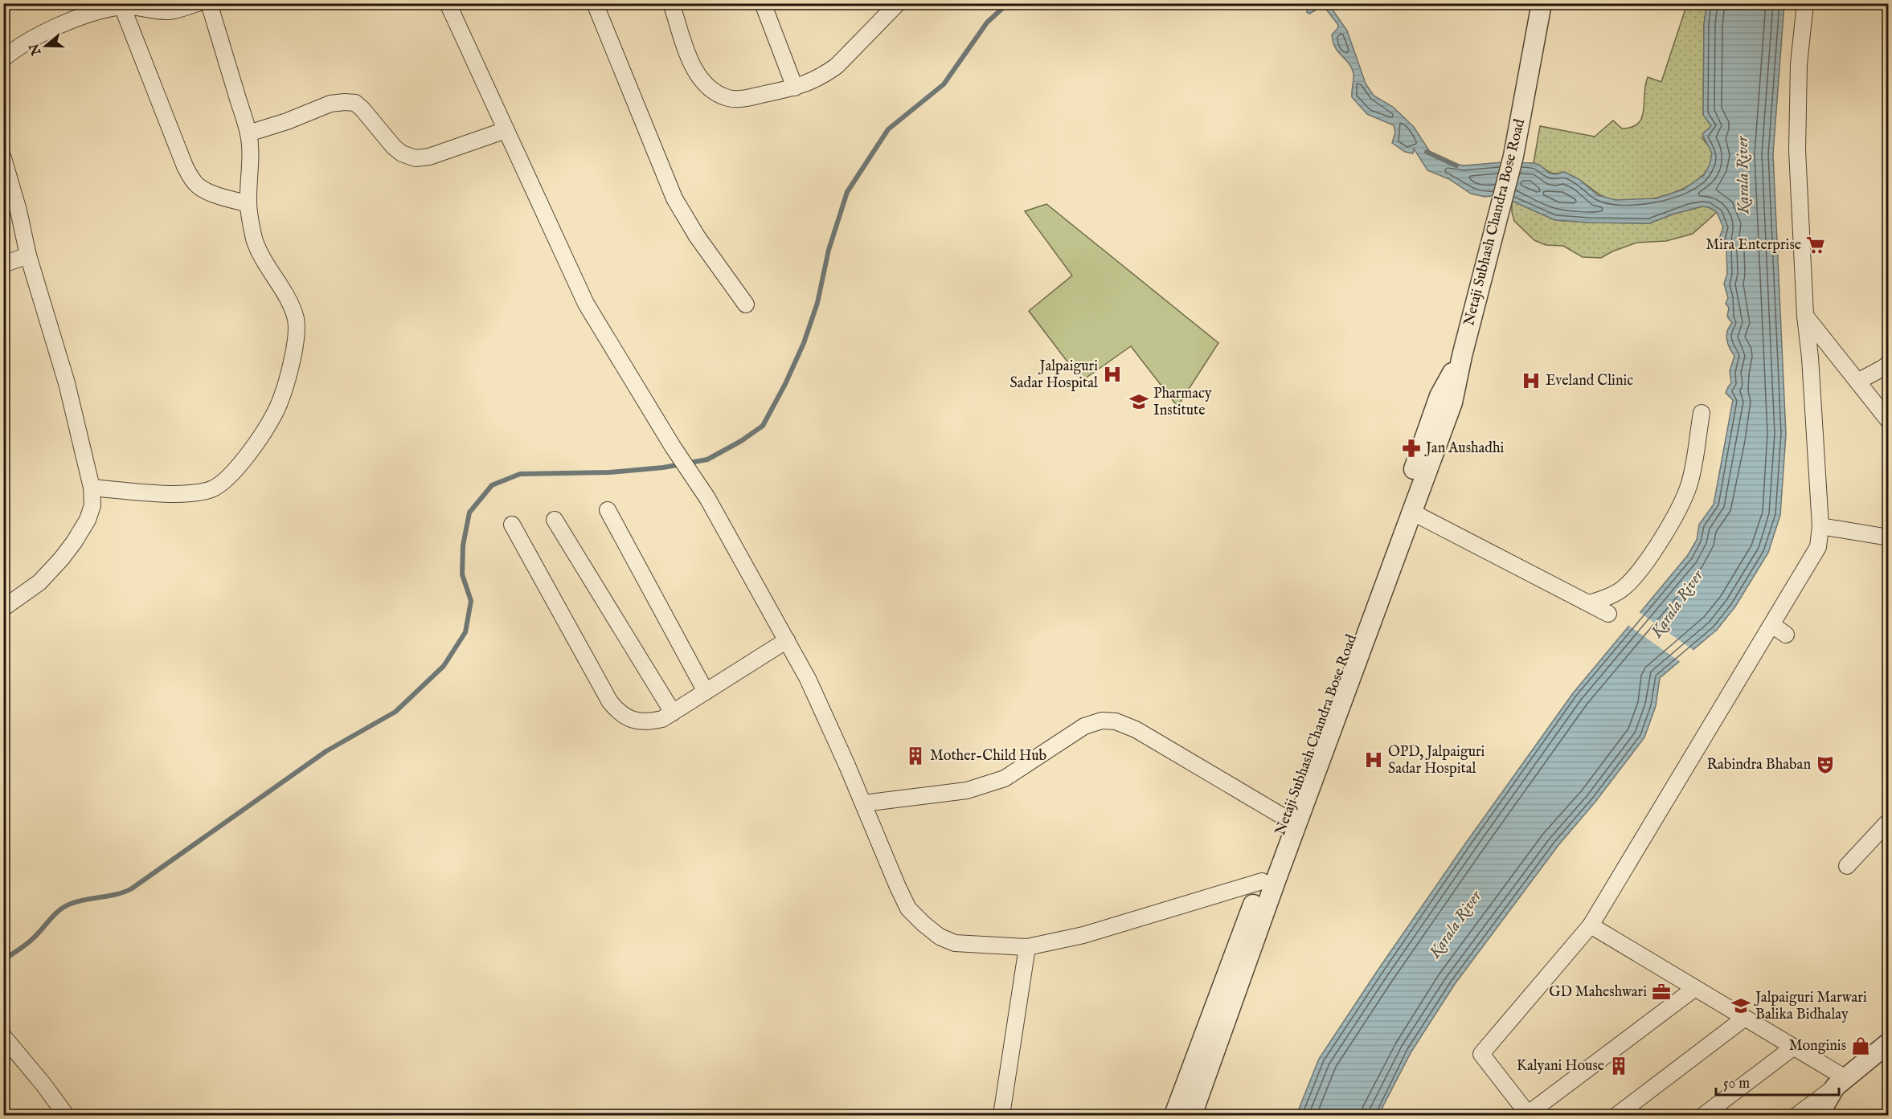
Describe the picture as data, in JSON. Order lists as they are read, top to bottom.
{
  "streets": {
    "street": ["Netaji Subhash Chandra Bose Road"]
  },
  "water": ["Karala River"],
  "places": {
    "supermarket": ["Mira Enterprise"],
    "hospital": ["Jalpaiguri Sadar Hospital", "Eveland Clinic", "OPD, Jalpaiguri Sadar Hospital"],
    "school or university": ["Pharmacy Institute", "Jalpaiguri Marwari Balika Bidhalay"],
    "pharmacy": ["Jan Aushadhi"],
    "building": ["Mother-Child Hub", "Kalyani House"],
    "theatre": ["Rabindra Bhaban"],
    "office": ["GD Maheshwari"],
    "shop": ["Monginis"]
  },
  "scale_bar": "50 m",
  "north": "left"
}
